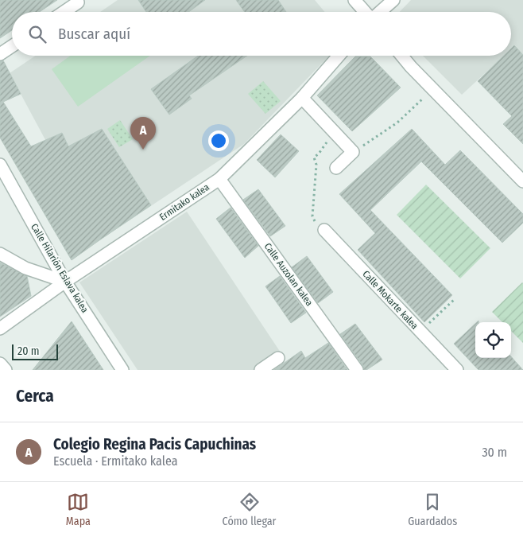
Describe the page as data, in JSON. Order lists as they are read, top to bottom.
{
  "streets": {
    "street": [
      "Ermitako kalea",
      "Calle Hilarión Eslava kalea",
      "Calle Auzolan kalea",
      "Calle Mokarte kalea"
    ]
  },
  "crossings": [
    ["Ermitako kalea", "Calle Hilarión Eslava kalea"],
    ["Ermitako kalea", "Calle Auzolan kalea"]
  ],
  "scale_bar": "20 m",
  "page": {
    "search": "Buscar aquí",
    "pins": "A",
    "scale": "20 m",
    "heading": "Cerca",
    "list": [
      {
        "mark": "A",
        "name": "Colegio Regina Pacis Capuchinas",
        "note": "Escuela · Ermitako kalea",
        "value": "30 m"
      }
    ],
    "nav": ["Mapa", "Cómo llegar", "Guardados"]
  }
}
